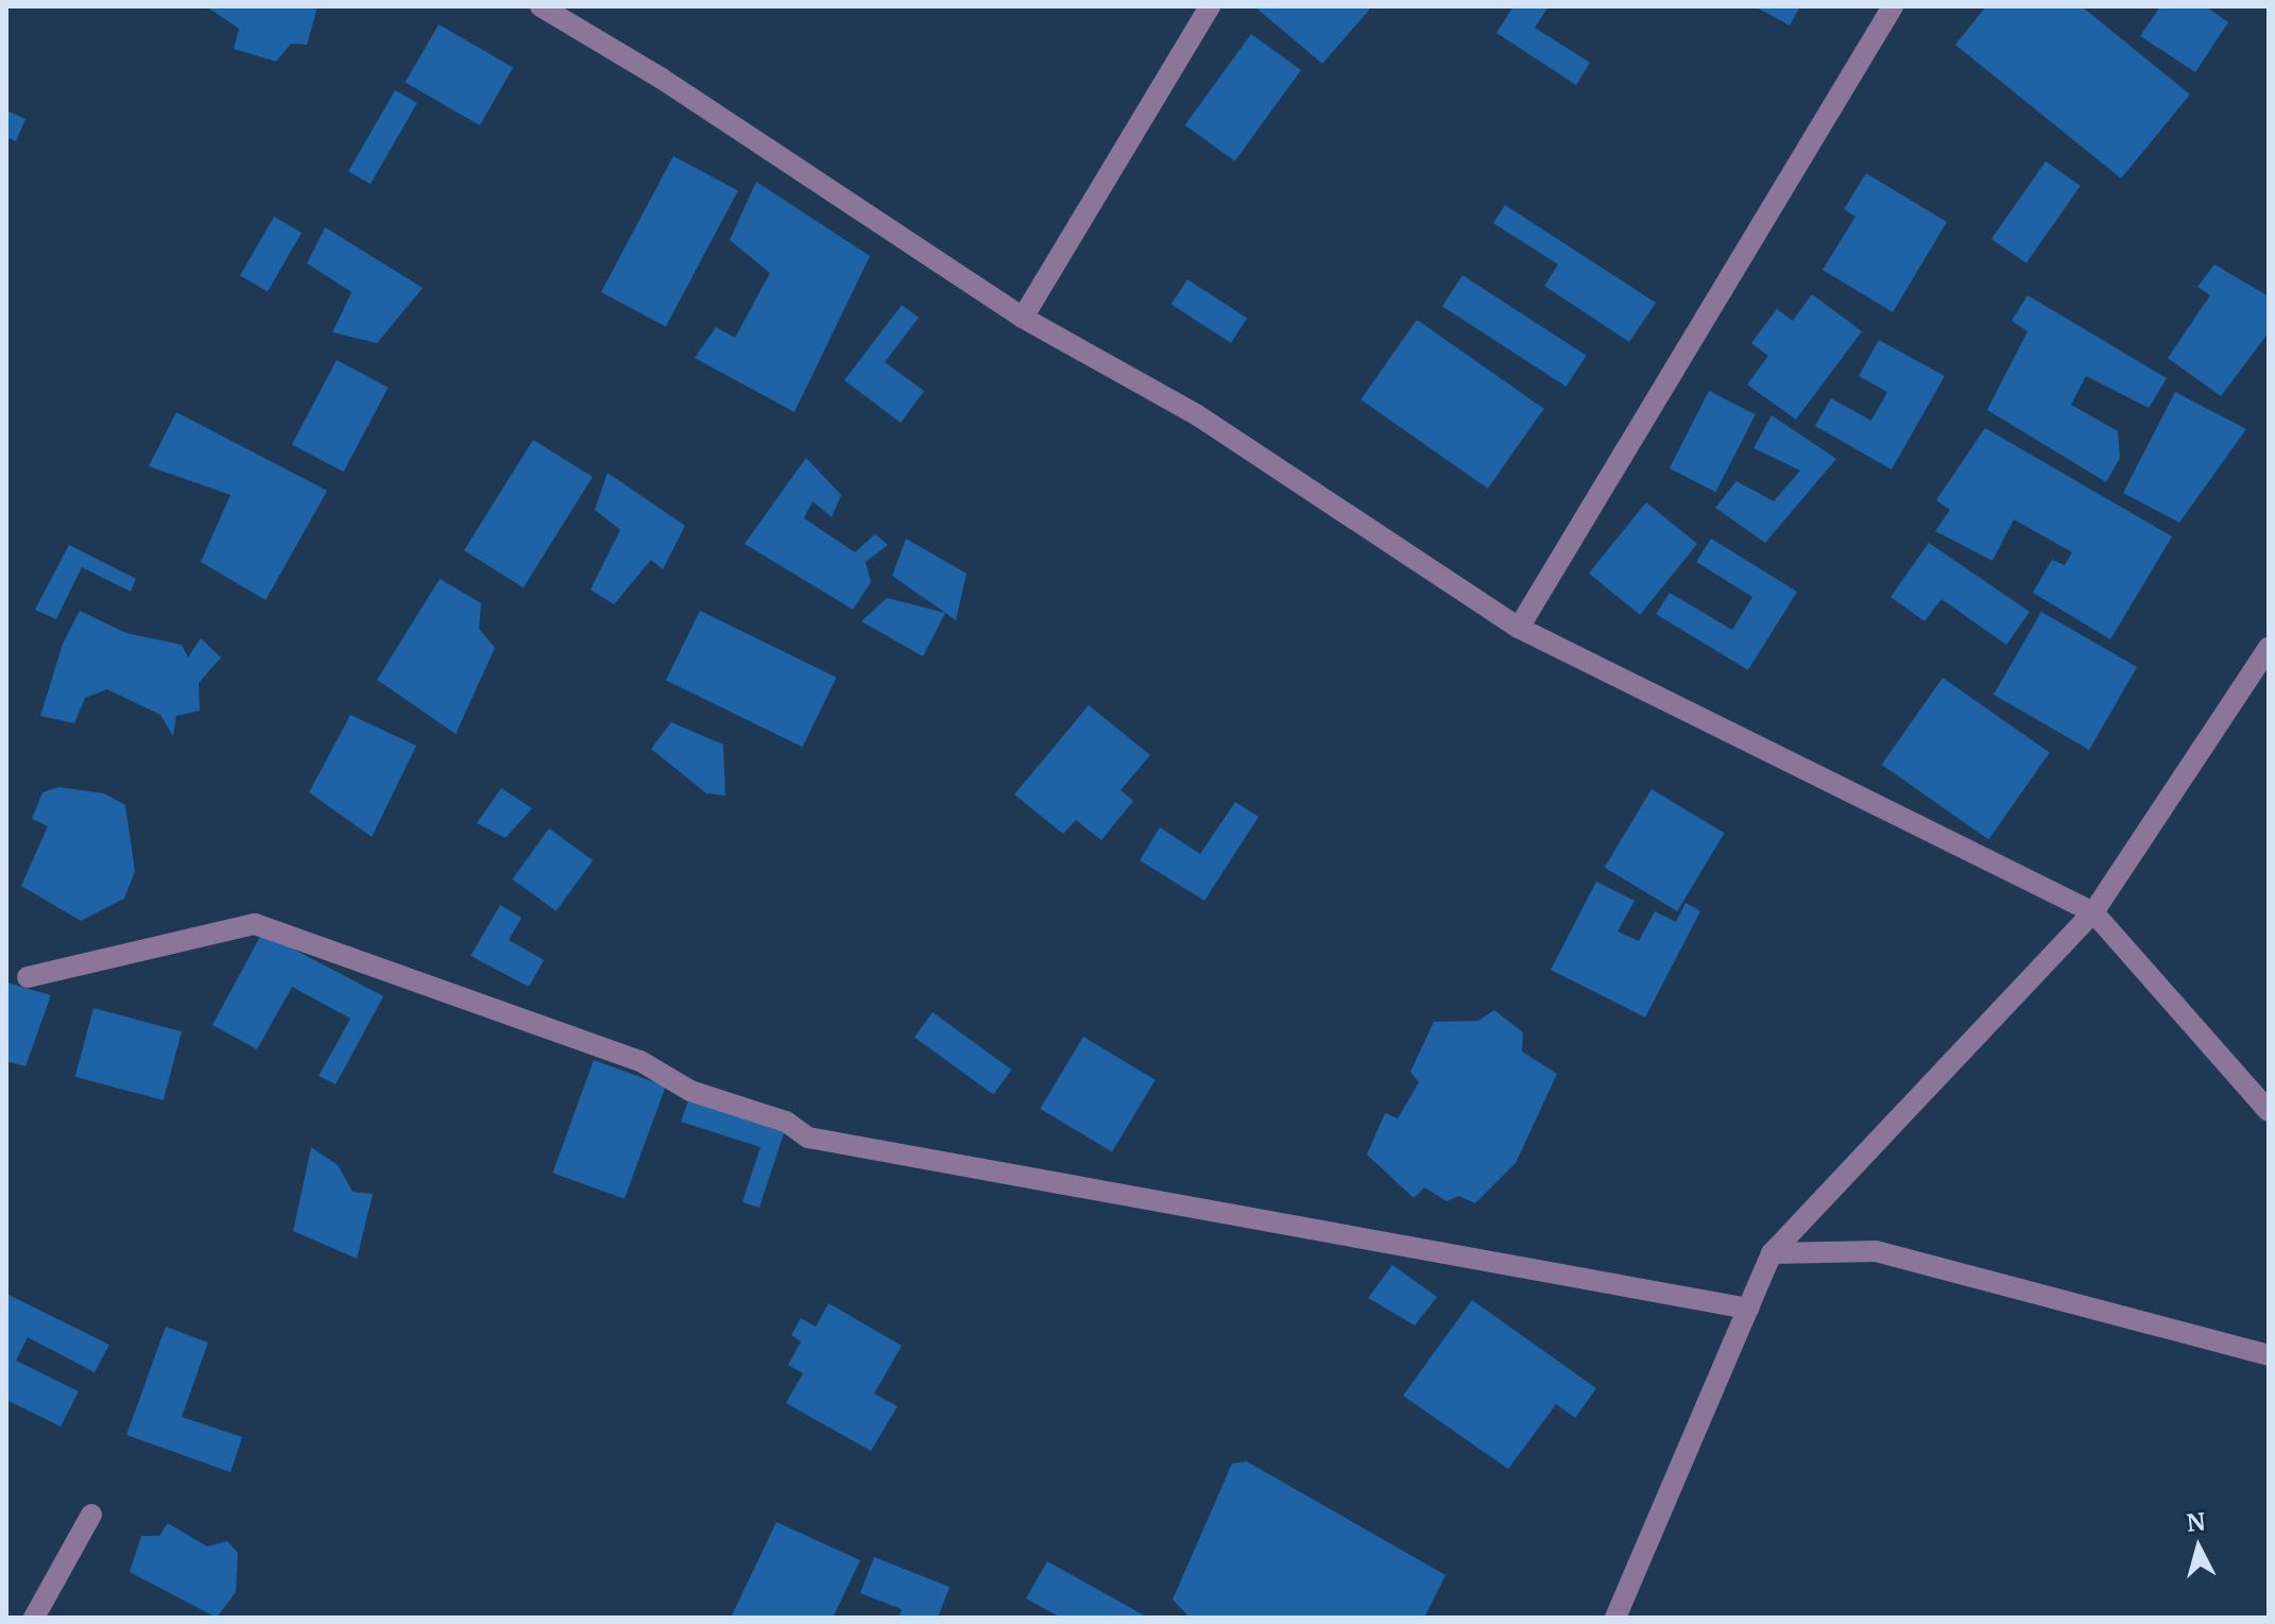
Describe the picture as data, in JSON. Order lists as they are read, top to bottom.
{
  "north": "top"
}
